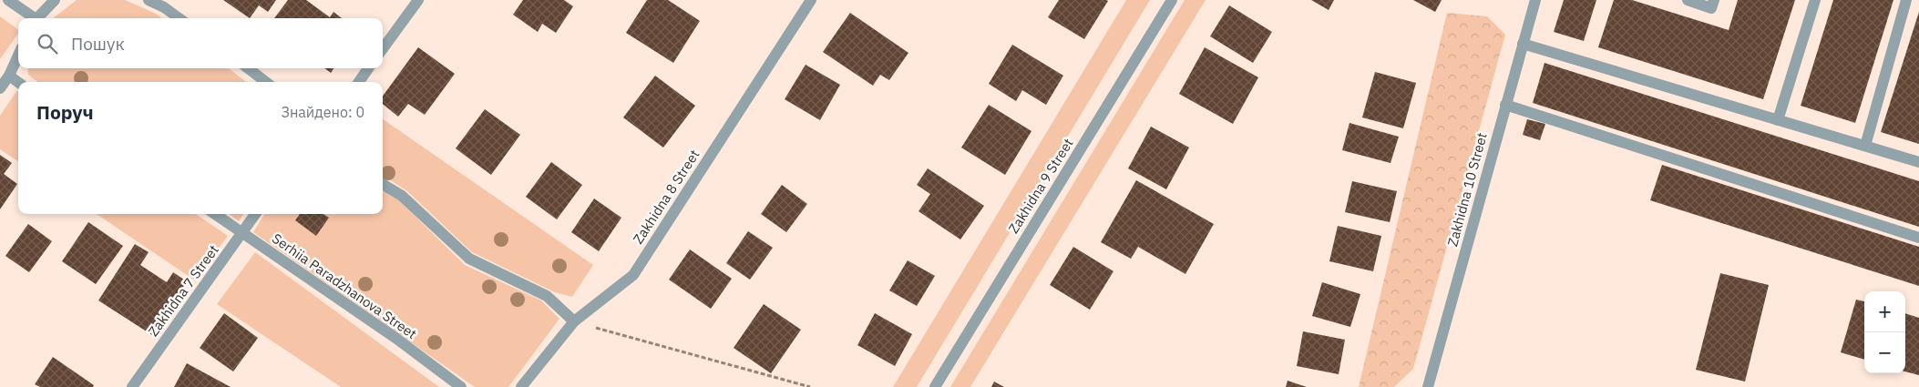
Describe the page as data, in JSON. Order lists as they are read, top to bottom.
{
  "streets": {
    "street": [
      "Zakhidna 9 Street",
      "Zakhidna 10 Street",
      "Zakhidna 8 Street",
      "Serhiia Paradzhanova Street",
      "Zakhidna 7 Street"
    ]
  },
  "crossings": [
    ["Serhiia Paradzhanova Street", "Zakhidna 7 Street"]
  ],
  "page": {
    "search": "Пошук",
    "heading": ["Поруч", "Знайдено: 0"],
    "map_buttons": ["+", "−"]
  }
}
